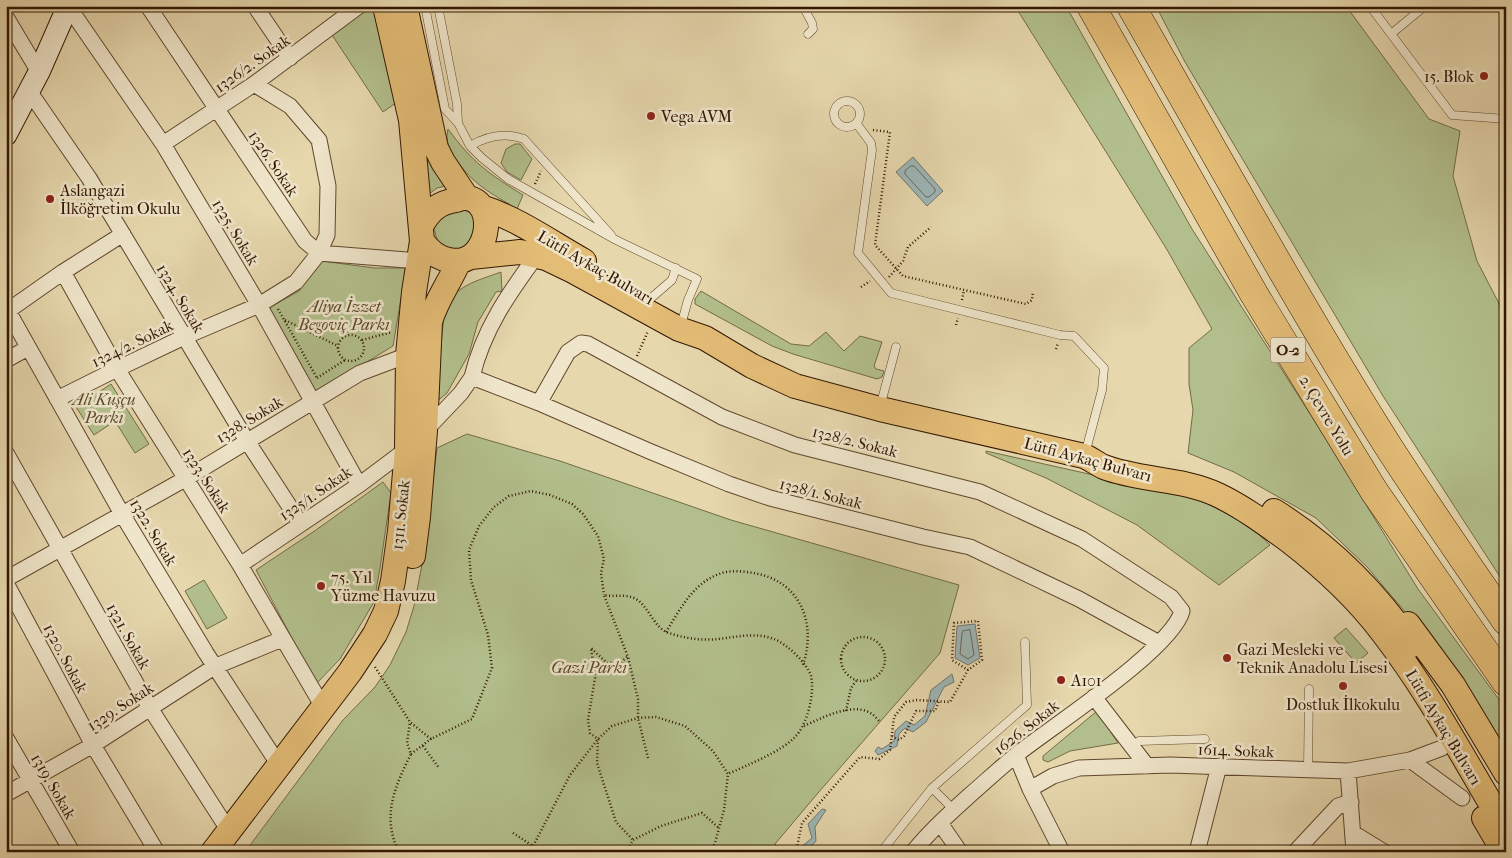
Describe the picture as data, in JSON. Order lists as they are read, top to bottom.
{
  "streets": {
    "highway": ["O-2", "2. Çevre Yolu"],
    "main road": ["Lütfi Aykaç Bulvarı", "1311. Sokak"],
    "street": [
      "1326/2. Sokak",
      "1326. Sokak",
      "1325. Sokak",
      "1324. Sokak",
      "1324/2. Sokak",
      "1328. Sokak",
      "1328/2. Sokak",
      "1323. Sokak",
      "1325/1. Sokak",
      "1328/1. Sokak",
      "1322. Sokak",
      "1321. Sokak",
      "1320. Sokak",
      "1329. Sokak",
      "1626. Sokak",
      "1614. Sokak",
      "1319. Sokak"
    ]
  },
  "crossings": [
    ["1326/2. Sokak", "1326. Sokak"],
    ["1326/2. Sokak", "1325. Sokak"],
    ["1326/2. Sokak", "1324/2. Sokak"],
    ["1326. Sokak", "1324/2. Sokak"],
    ["1325. Sokak", "1324/2. Sokak"],
    ["1325. Sokak", "1328. Sokak"],
    ["1325. Sokak", "1325/1. Sokak"],
    ["Lütfi Aykaç Bulvarı", "1311. Sokak"],
    ["1324. Sokak", "1324/2. Sokak"],
    ["1324. Sokak", "1328. Sokak"],
    ["1324. Sokak", "1325/1. Sokak"],
    ["1324/2. Sokak", "1323. Sokak"],
    ["1324/2. Sokak", "1322. Sokak"],
    ["1328. Sokak", "1323. Sokak"],
    ["1328. Sokak", "1311. Sokak"],
    ["1328. Sokak", "1322. Sokak"],
    ["1328. Sokak", "1321. Sokak"],
    ["1328. Sokak", "1320. Sokak"],
    ["1328/2. Sokak", "1328/1. Sokak"],
    ["1328/2. Sokak", "1626. Sokak"],
    ["1323. Sokak", "1325/1. Sokak"],
    ["1323. Sokak", "1311. Sokak"],
    ["1323. Sokak", "1329. Sokak"],
    ["1325/1. Sokak", "1311. Sokak"],
    ["1328/1. Sokak", "1626. Sokak"],
    ["1311. Sokak", "1322. Sokak"],
    ["1311. Sokak", "1321. Sokak"],
    ["1322. Sokak", "1329. Sokak"],
    ["1321. Sokak", "1329. Sokak"],
    ["1320. Sokak", "1329. Sokak"],
    ["1329. Sokak", "1319. Sokak"]
  ],
  "parks": ["Aliya İzzet Begoviç Parkı", "Ali Kuşçu Parkı", "Gazi Parkı"],
  "places": [
    "15. Blok",
    "Vega AVM",
    "Aslangazi İlköğretim Okulu",
    "75. Yıl Yüzme Havuzu",
    "Gazi Mesleki ve Teknik Anadolu Lisesi",
    "A101",
    "Dostluk İlkokulu"
  ]
}
